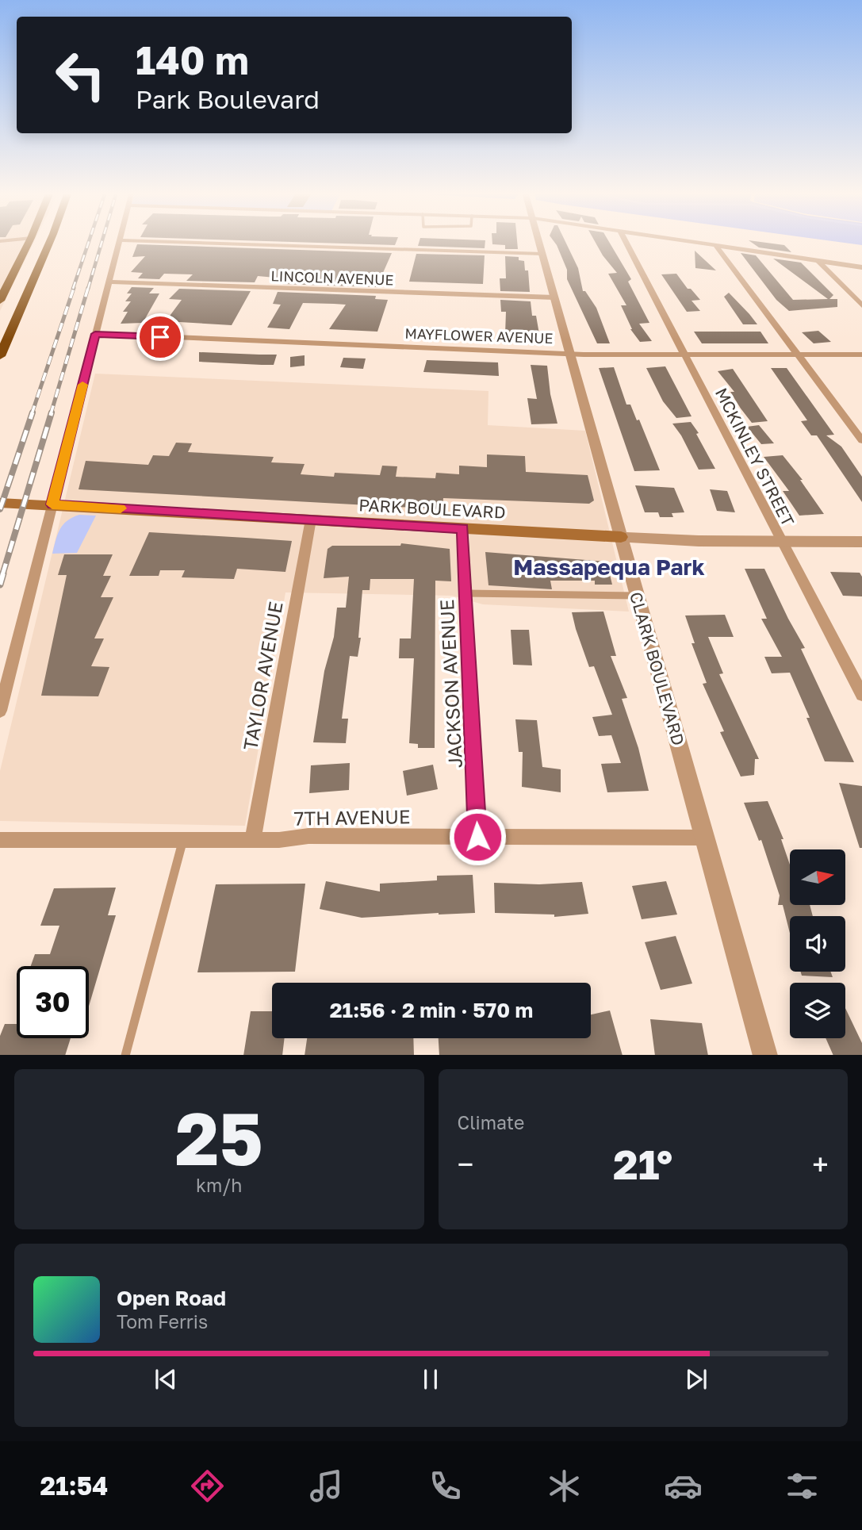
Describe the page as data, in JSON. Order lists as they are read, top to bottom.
{
  "streets": {
    "main road": ["PARK BOULEVARD"],
    "street": [
      "LINCOLN AVENUE",
      "MAYFLOWER AVENUE",
      "MCKINLEY STREET",
      "CLARK BOULEVARD",
      "TAYLOR AVENUE",
      "JACKSON AVENUE",
      "7TH AVENUE"
    ]
  },
  "crossings": [
    ["LINCOLN AVENUE", "CLARK BOULEVARD"],
    ["MAYFLOWER AVENUE", "MCKINLEY STREET"],
    ["MAYFLOWER AVENUE", "CLARK BOULEVARD"],
    ["MCKINLEY STREET", "PARK BOULEVARD"],
    ["PARK BOULEVARD", "CLARK BOULEVARD"],
    ["PARK BOULEVARD", "TAYLOR AVENUE"],
    ["PARK BOULEVARD", "JACKSON AVENUE"],
    ["CLARK BOULEVARD", "7TH AVENUE"],
    ["TAYLOR AVENUE", "7TH AVENUE"],
    ["JACKSON AVENUE", "7TH AVENUE"]
  ],
  "districts": ["Massapequa Park"],
  "north": "right",
  "page": {
    "turn": ["140 m", "Park Boulevard"],
    "limit": "30",
    "trip": "21:56 · 2 min · 570 m",
    "tile": [
      ["25", "km/h"],
      "Climate"
    ],
    "heat": ["−", "21°", "+"],
    "song": ["Open Road", "Tom Ferris"],
    "tabs": "21:54"
  }
}
